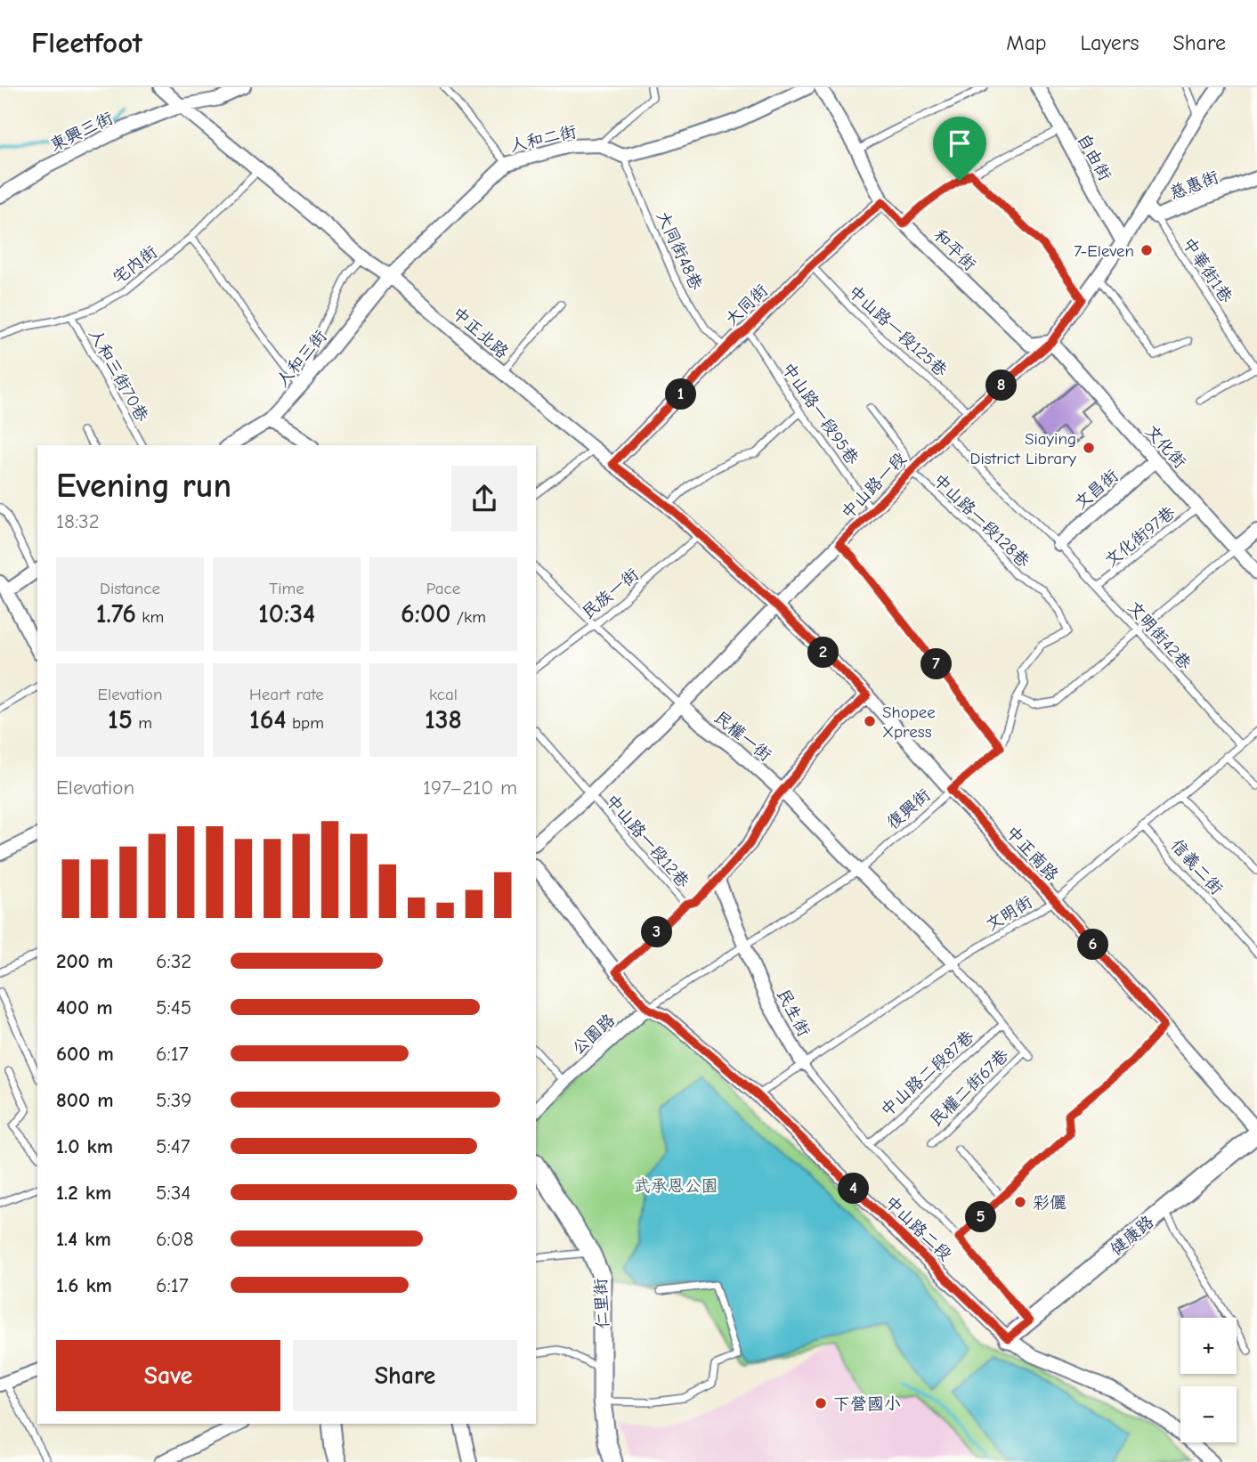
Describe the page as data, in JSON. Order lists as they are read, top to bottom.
{
  "streets": {
    "street": [
      "東興三街",
      "人和二街",
      "自由街",
      "慈惠街",
      "和平街",
      "大同街",
      "中正北路",
      "人和三街",
      "文化街",
      "中山路一段",
      "文昌街",
      "民權一街",
      "中正南路",
      "民生街",
      "公園路",
      "中山路二段",
      "健康路",
      "仁里街"
    ],
    "lane": [
      "大同街48巷",
      "宅內街",
      "中華街1巷",
      "中山路一段125巷",
      "人和三街70巷",
      "中山路一段95巷",
      "中山路一段128巷",
      "文化街97巷",
      "民族一街",
      "文明街42巷",
      "復興街",
      "中山路一段12巷",
      "信義二街",
      "文明街",
      "中山路二段87巷",
      "民權二街67巷"
    ]
  },
  "crossings": [
    ["東興三街", "中正北路"],
    ["人和二街", "大同街48巷"],
    ["人和二街", "中正北路"],
    ["人和二街", "人和三街"],
    ["自由街", "中山路一段"],
    ["慈惠街", "中華街1巷"],
    ["慈惠街", "中山路一段"],
    ["和平街", "大同街"],
    ["和平街", "文化街"],
    ["和平街", "中山路一段"],
    ["大同街48巷", "大同街"],
    ["宅內街", "中正北路"],
    ["宅內街", "人和三街70巷"],
    ["大同街", "中山路一段125巷"],
    ["大同街", "中正北路"],
    ["大同街", "中山路一段95巷"],
    ["中山路一段125巷", "中山路一段"],
    ["中正北路", "人和三街"],
    ["中正北路", "中山路一段"],
    ["中正北路", "民族一街"],
    ["中正北路", "中正南路"],
    ["中山路一段95巷", "中山路一段"],
    ["文化街", "中山路一段"],
    ["文化街", "文昌街"],
    ["文化街", "文化街97巷"],
    ["中山路一段", "中山路一段128巷"],
    ["中山路一段", "文明街42巷"],
    ["中山路一段", "民權一街"],
    ["中山路一段", "中山路一段12巷"],
    ["中山路一段", "中正南路"],
    ["文昌街", "文明街42巷"],
    ["文化街97巷", "文明街42巷"],
    ["民族一街", "民權一街"],
    ["文明街42巷", "文明街"],
    ["民權一街", "復興街"],
    ["民權一街", "文明街"],
    ["復興街", "中正南路"],
    ["復興街", "民生街"],
    ["復興街", "公園路"],
    ["復興街", "中山路二段"],
    ["中正南路", "文明街"],
    ["中正南路", "健康路"],
    ["信義二街", "文明街"],
    ["文明街", "民生街"],
    ["文明街", "中山路二段"],
    ["民生街", "中山路二段87巷"],
    ["民生街", "健康路"],
    ["公園路", "中山路二段"],
    ["中山路二段87巷", "民權二街67巷"],
    ["中山路二段", "健康路"]
  ],
  "parks": ["武承恩公園"],
  "places": [
    "7-Eleven",
    "Siaying District Library",
    "Shopee Xpress",
    "彩儷",
    "下營國小"
  ],
  "page": {
    "header": "Fleetfoot",
    "nav": ["Map", "Layers", "Share"],
    "pins": [
      "8",
      "1",
      "2",
      "7",
      "3",
      "6",
      "4",
      "5"
    ],
    "heading": ["Evening run", "18:32"],
    "stats": [
      ["Distance", "1.76 km"],
      ["Time", "10:34"],
      ["Pace", "6:00 /km"],
      ["Elevation", "15 m"],
      ["Heart rate", "164 bpm"],
      ["kcal", "138"]
    ],
    "chart": ["Elevation", "197–210 m"],
    "list": [
      {
        "name": "200 m",
        "note": "6:32"
      },
      {
        "name": "400 m",
        "note": "5:45"
      },
      {
        "name": "600 m",
        "note": "6:17"
      },
      {
        "name": "800 m",
        "note": "5:39"
      },
      {
        "name": "1.0 km",
        "note": "5:47"
      },
      {
        "name": "1.2 km",
        "note": "5:34"
      },
      {
        "name": "1.4 km",
        "note": "6:08"
      },
      {
        "name": "1.6 km",
        "note": "6:17"
      }
    ],
    "map_buttons": ["+", "−"],
    "buttons": ["Save", "Share"]
  }
}
